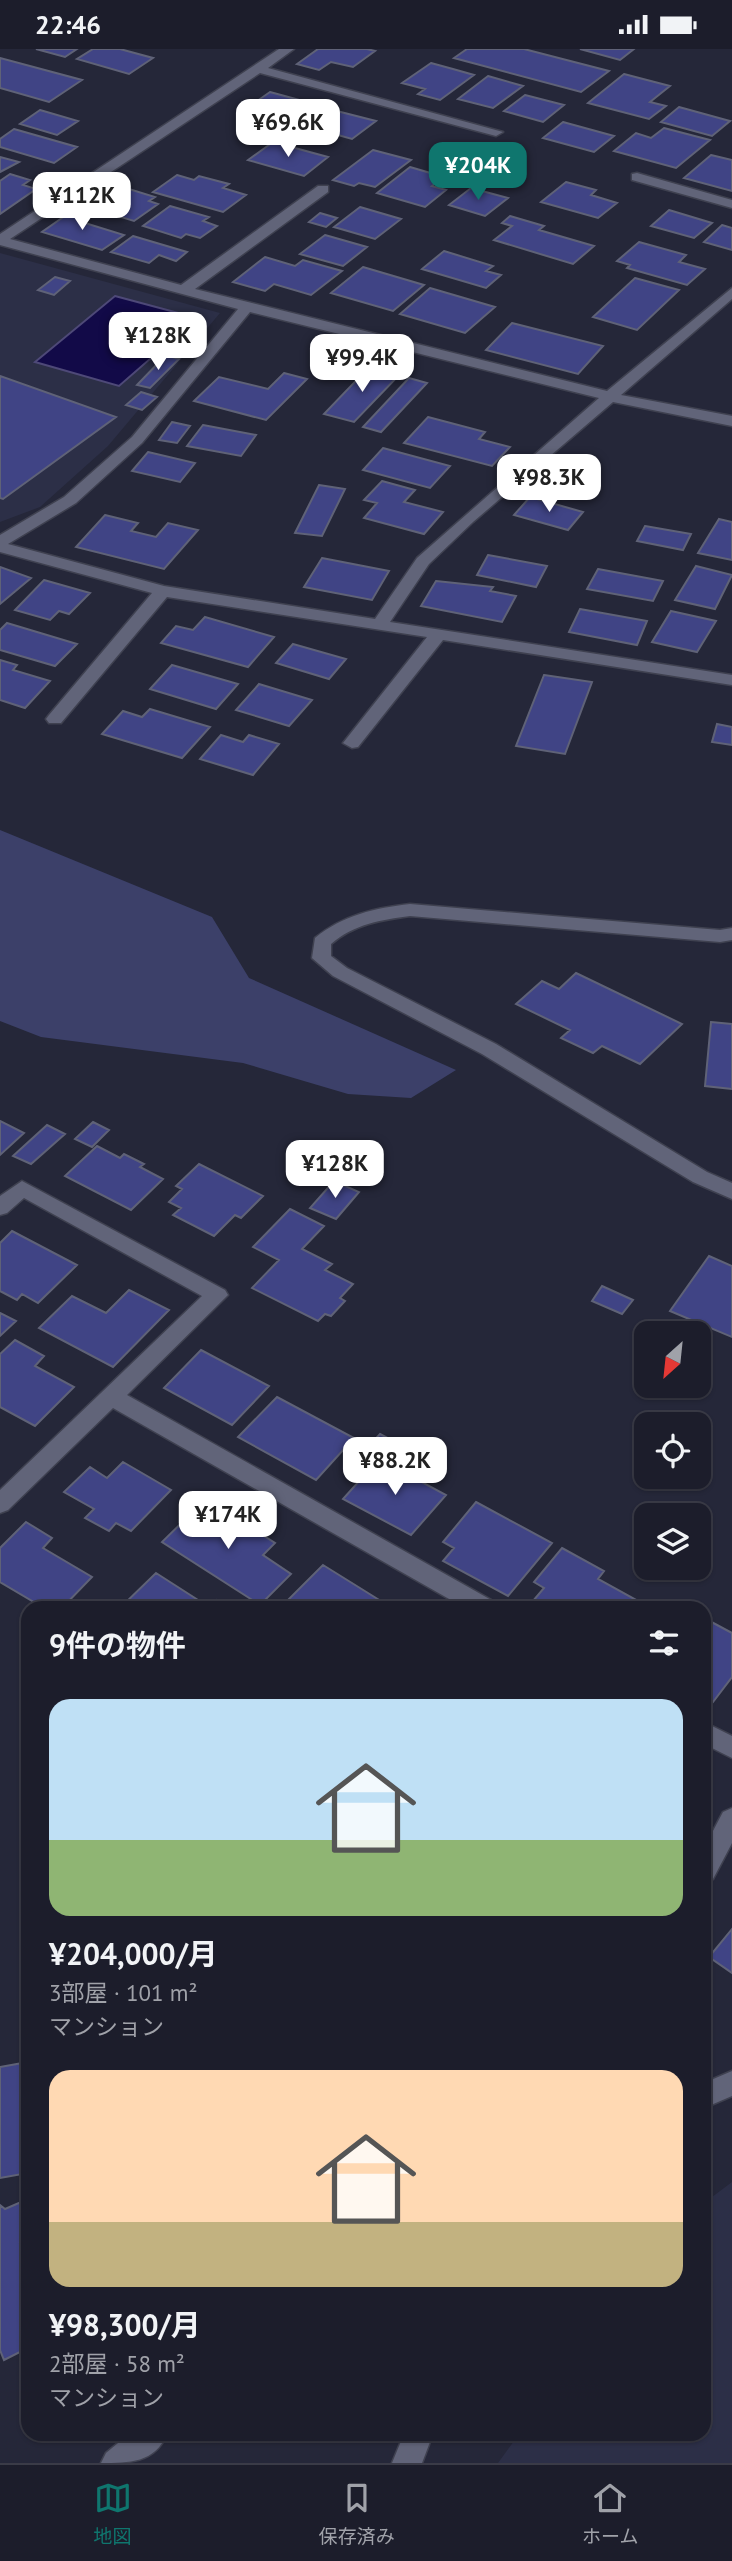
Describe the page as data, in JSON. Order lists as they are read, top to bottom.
{
  "north": "bottom left",
  "page": {
    "status": "22:46",
    "price": [
      "¥69.6K",
      "¥204K",
      "¥112K",
      "¥128K",
      "¥99.4K",
      "¥98.3K",
      "¥128K",
      "¥88.2K",
      "¥174K"
    ],
    "heading": "9件の物件",
    "list": [
      {
        "name": "¥204,000/月",
        "note": "3部屋 · 101 m² · マンション"
      },
      {
        "name": "¥98,300/月",
        "note": "2部屋 · 58 m² · マンション"
      }
    ],
    "tabs": ["地図", "保存済み", "ホーム"]
  }
}
